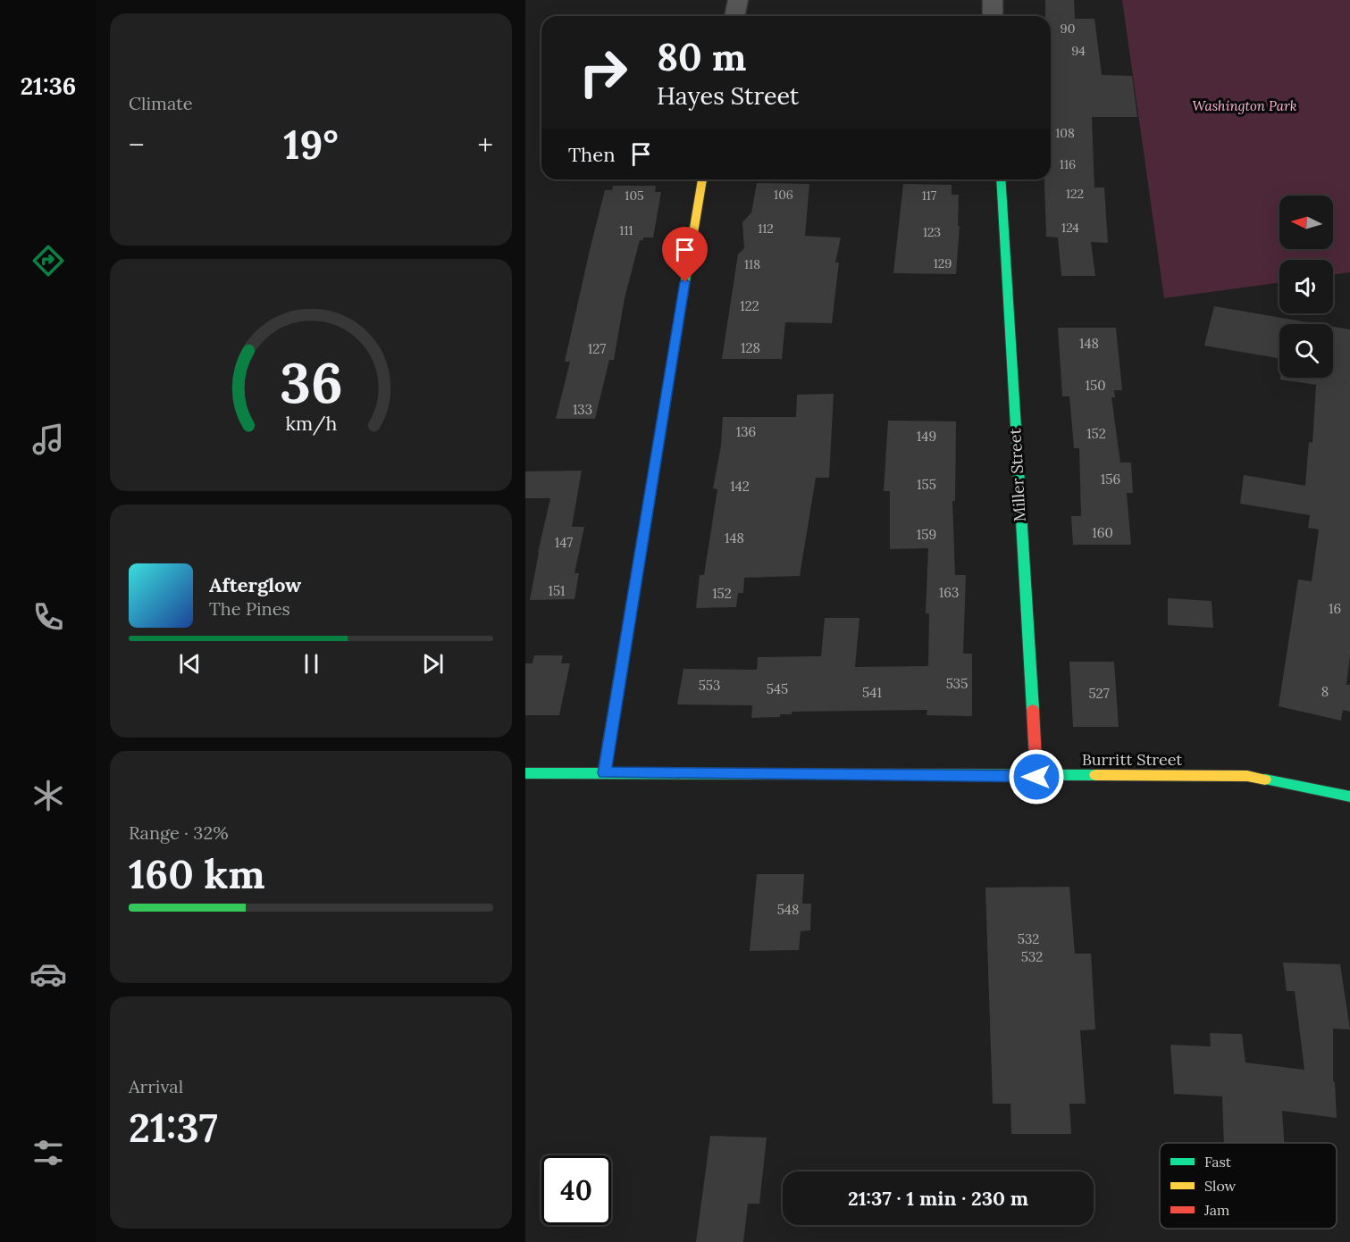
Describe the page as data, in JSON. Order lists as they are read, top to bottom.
{
  "streets": {
    "street": ["Miller Street", "Burritt Street"]
  },
  "crossings": [
    ["Miller Street", "Burritt Street"]
  ],
  "parks": ["Washington Park"],
  "house_numbers": [
    "90",
    "94",
    "108",
    "116",
    "122",
    "106",
    "105",
    "117",
    "124",
    "112",
    "111",
    "123",
    "129",
    "118",
    "122",
    "148",
    "128",
    "127",
    "150",
    "133",
    "136",
    "152",
    "149",
    "156",
    "155",
    "142",
    "160",
    "159",
    "148",
    "147",
    "151",
    "163",
    "152",
    "16",
    "535",
    "553",
    "545",
    "8",
    "541",
    "527",
    "548",
    "532",
    "532"
  ],
  "legend": ["Fast", "Slow", "Jam"],
  "north": "left",
  "page": {
    "tabs": "21:36",
    "tile": [
      "Climate",
      ["Range · 32%", "160 km"],
      ["Arrival", "21:37"]
    ],
    "turn": ["80 m", "Hayes Street"],
    "heat": ["−", "19°", "+"],
    "then": "Then",
    "song": ["Afterglow", "The Pines"],
    "limit": "40",
    "trip": "21:37 · 1 min · 230 m",
    "gauge": ["36", "km/h"]
  }
}
